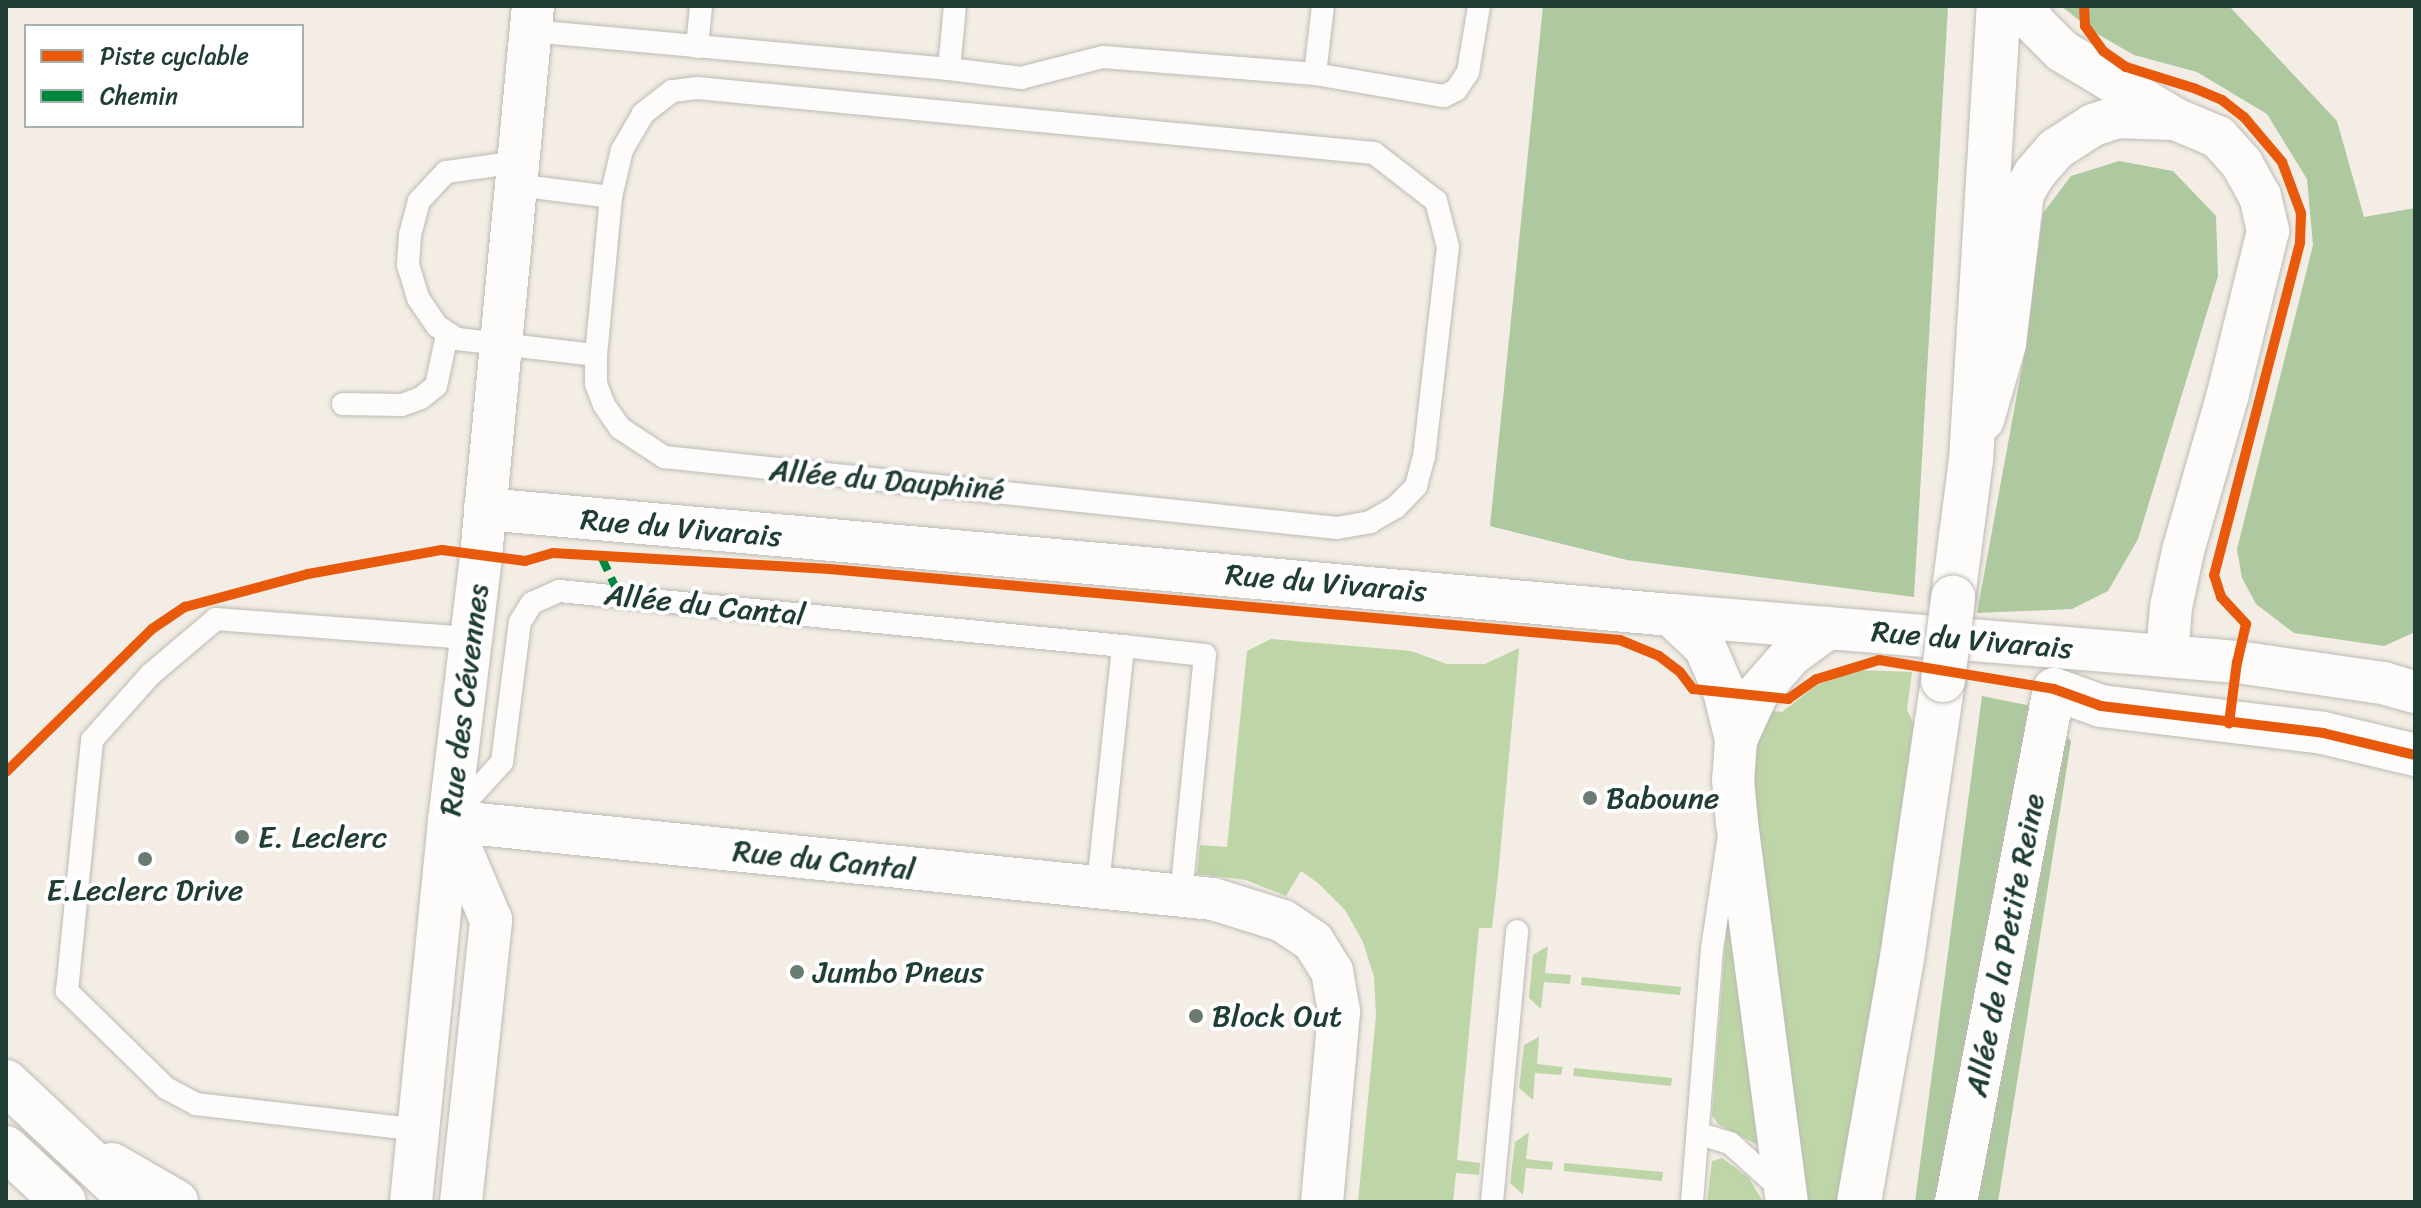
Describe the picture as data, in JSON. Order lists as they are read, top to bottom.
{
  "streets": {
    "street": [
      "Rue du Vivarais",
      "Rue des Cévennes",
      "Rue du Cantal",
      "Allée de la Petite Reine"
    ],
    "lane": ["Allée du Dauphiné", "Allée du Cantal"]
  },
  "crossings": [
    ["Rue du Vivarais", "Rue des Cévennes"],
    ["Allée du Cantal", "Rue des Cévennes"],
    ["Allée du Cantal", "Rue du Cantal"],
    ["Rue des Cévennes", "Rue du Cantal"]
  ],
  "places": [
    "Baboune",
    "E. Leclerc",
    "E.Leclerc Drive",
    "Jumbo Pneus",
    "Block Out"
  ],
  "legend": ["Piste cyclable", "Chemin"]
}
